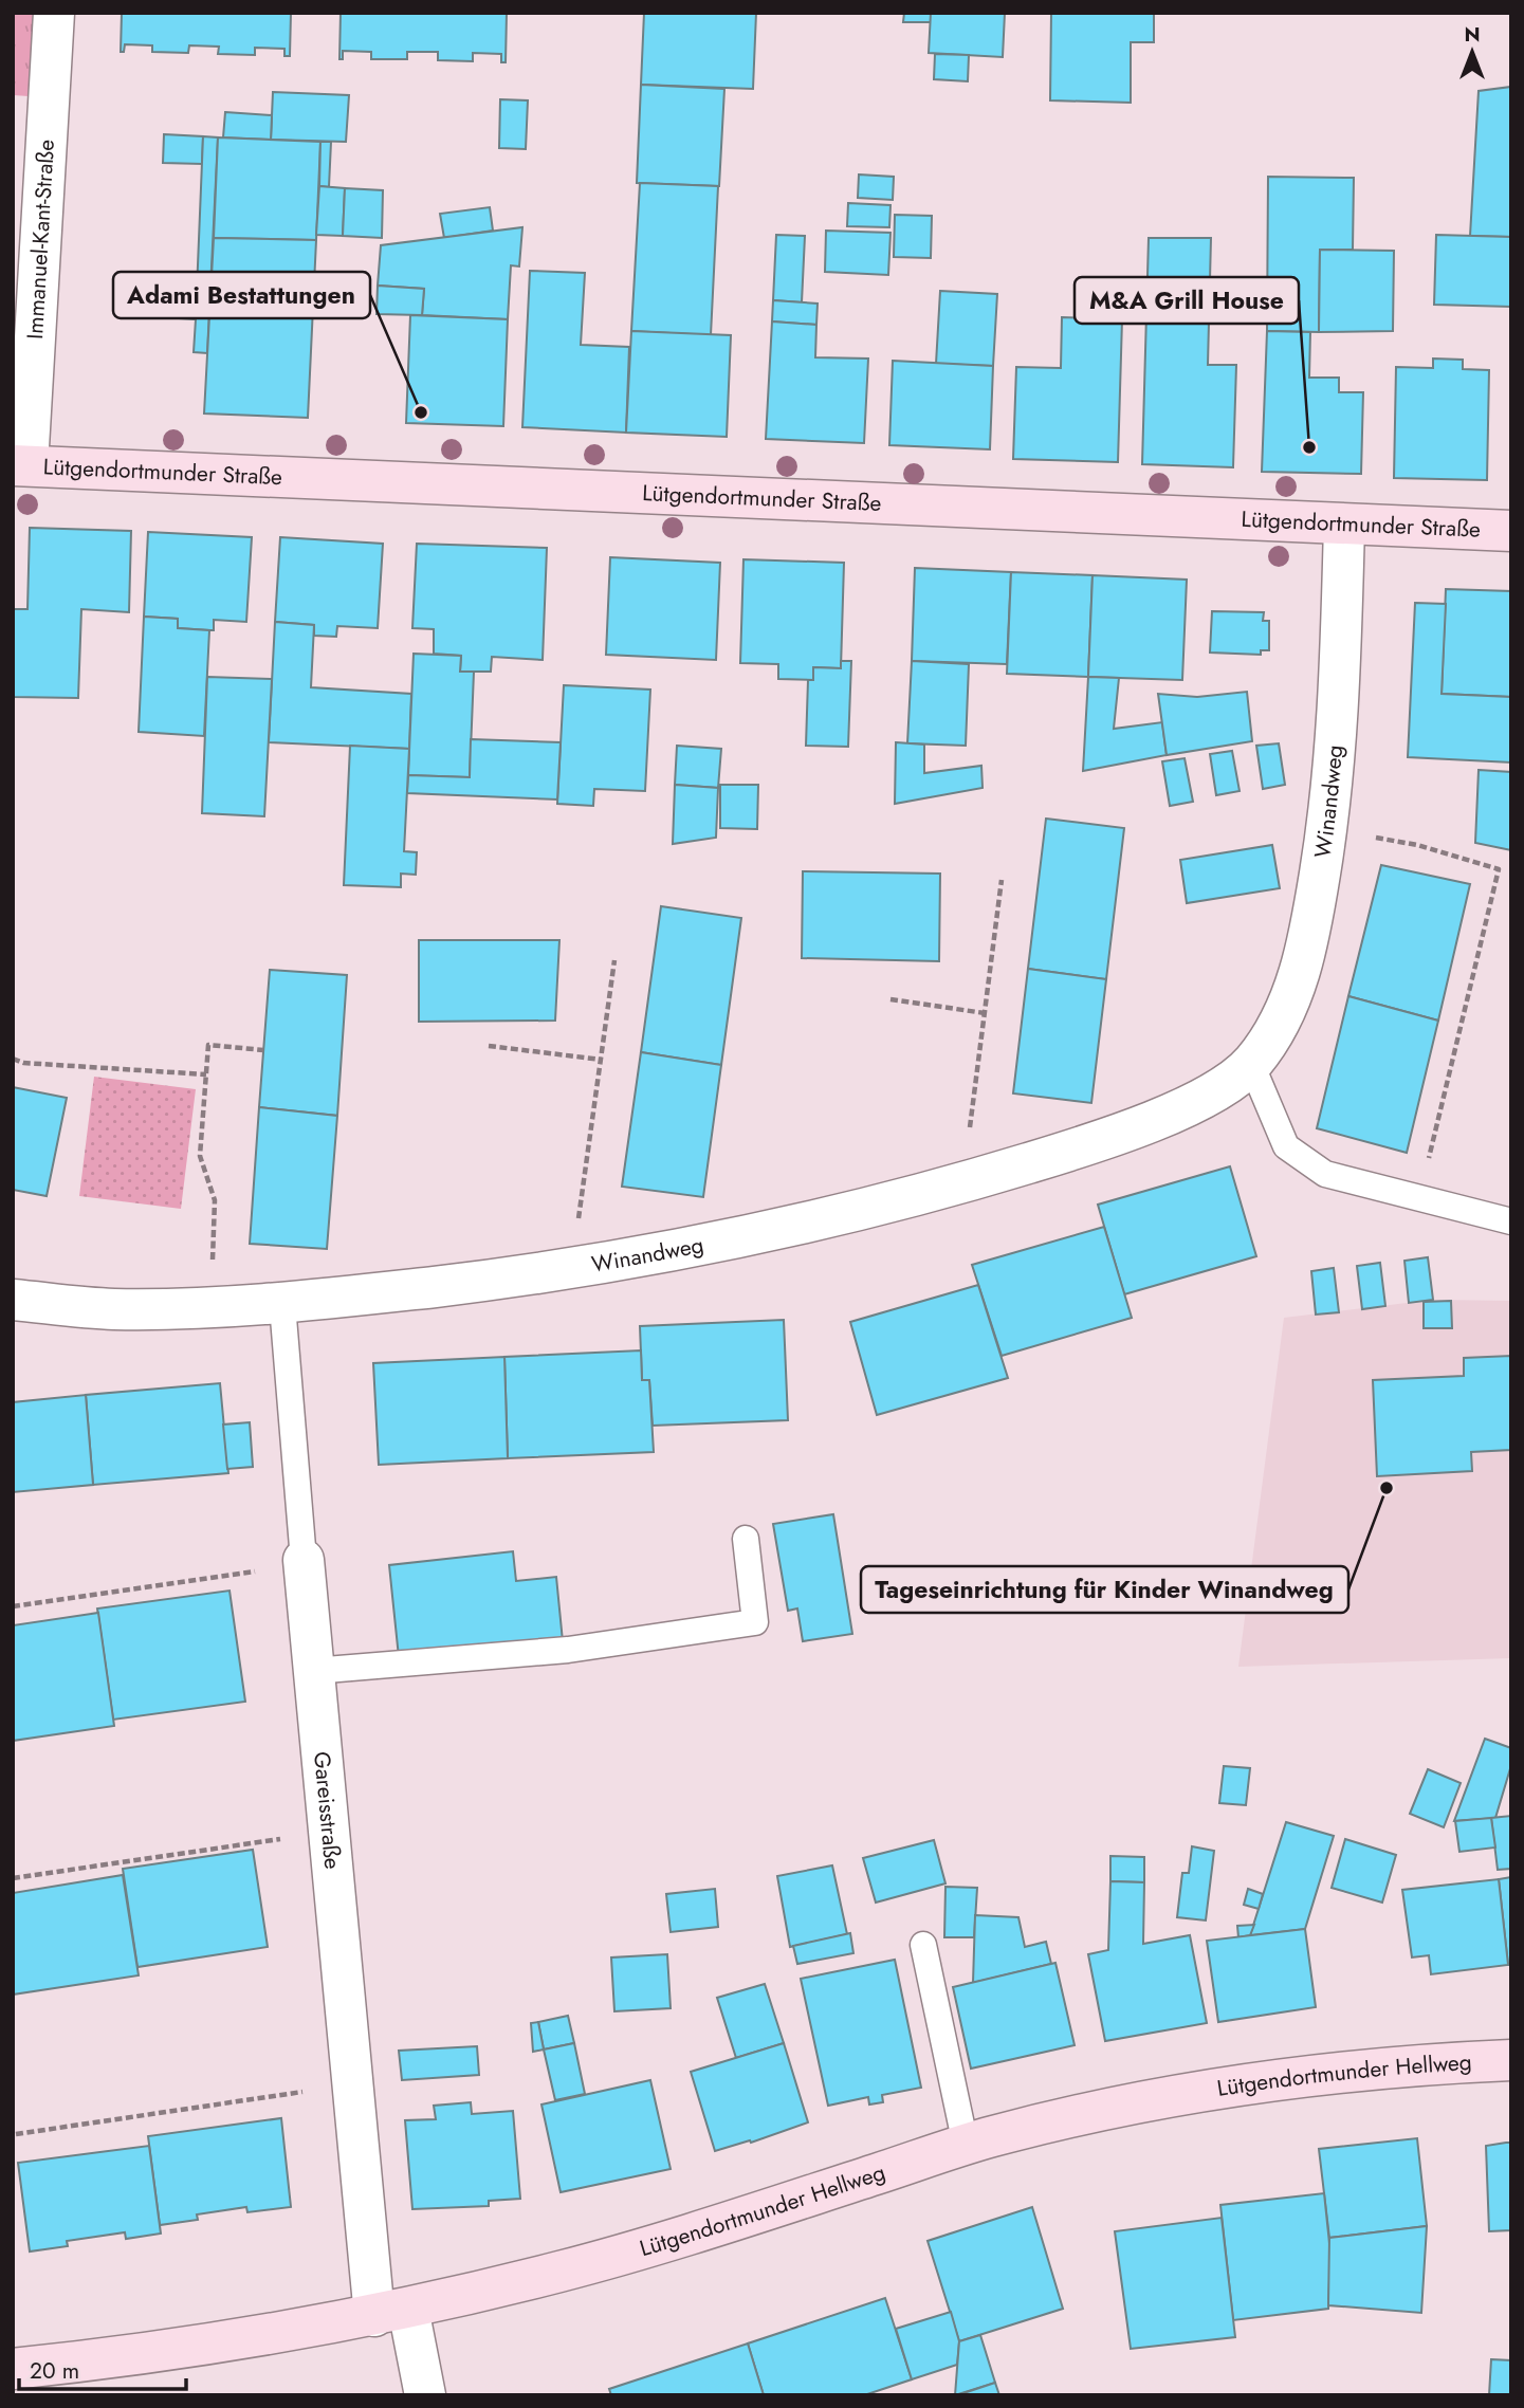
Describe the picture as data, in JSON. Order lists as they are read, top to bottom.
{
  "streets": {
    "main road": ["Lütgendortmunder Straße", "Lütgendortmunder Hellweg"],
    "street": ["Immanuel-Kant-Straße", "Winandweg", "Gareisstraße"]
  },
  "crossings": [
    ["Immanuel-Kant-Straße", "Lütgendortmunder Straße"],
    ["Lütgendortmunder Straße", "Winandweg"],
    ["Winandweg", "Gareisstraße"],
    ["Gareisstraße", "Lütgendortmunder Hellweg"]
  ],
  "places": ["Adami Bestattungen", "M&A Grill House", "Tageseinrichtung für Kinder Winandweg"],
  "scale_bar": "20 m",
  "north": "top"
}
